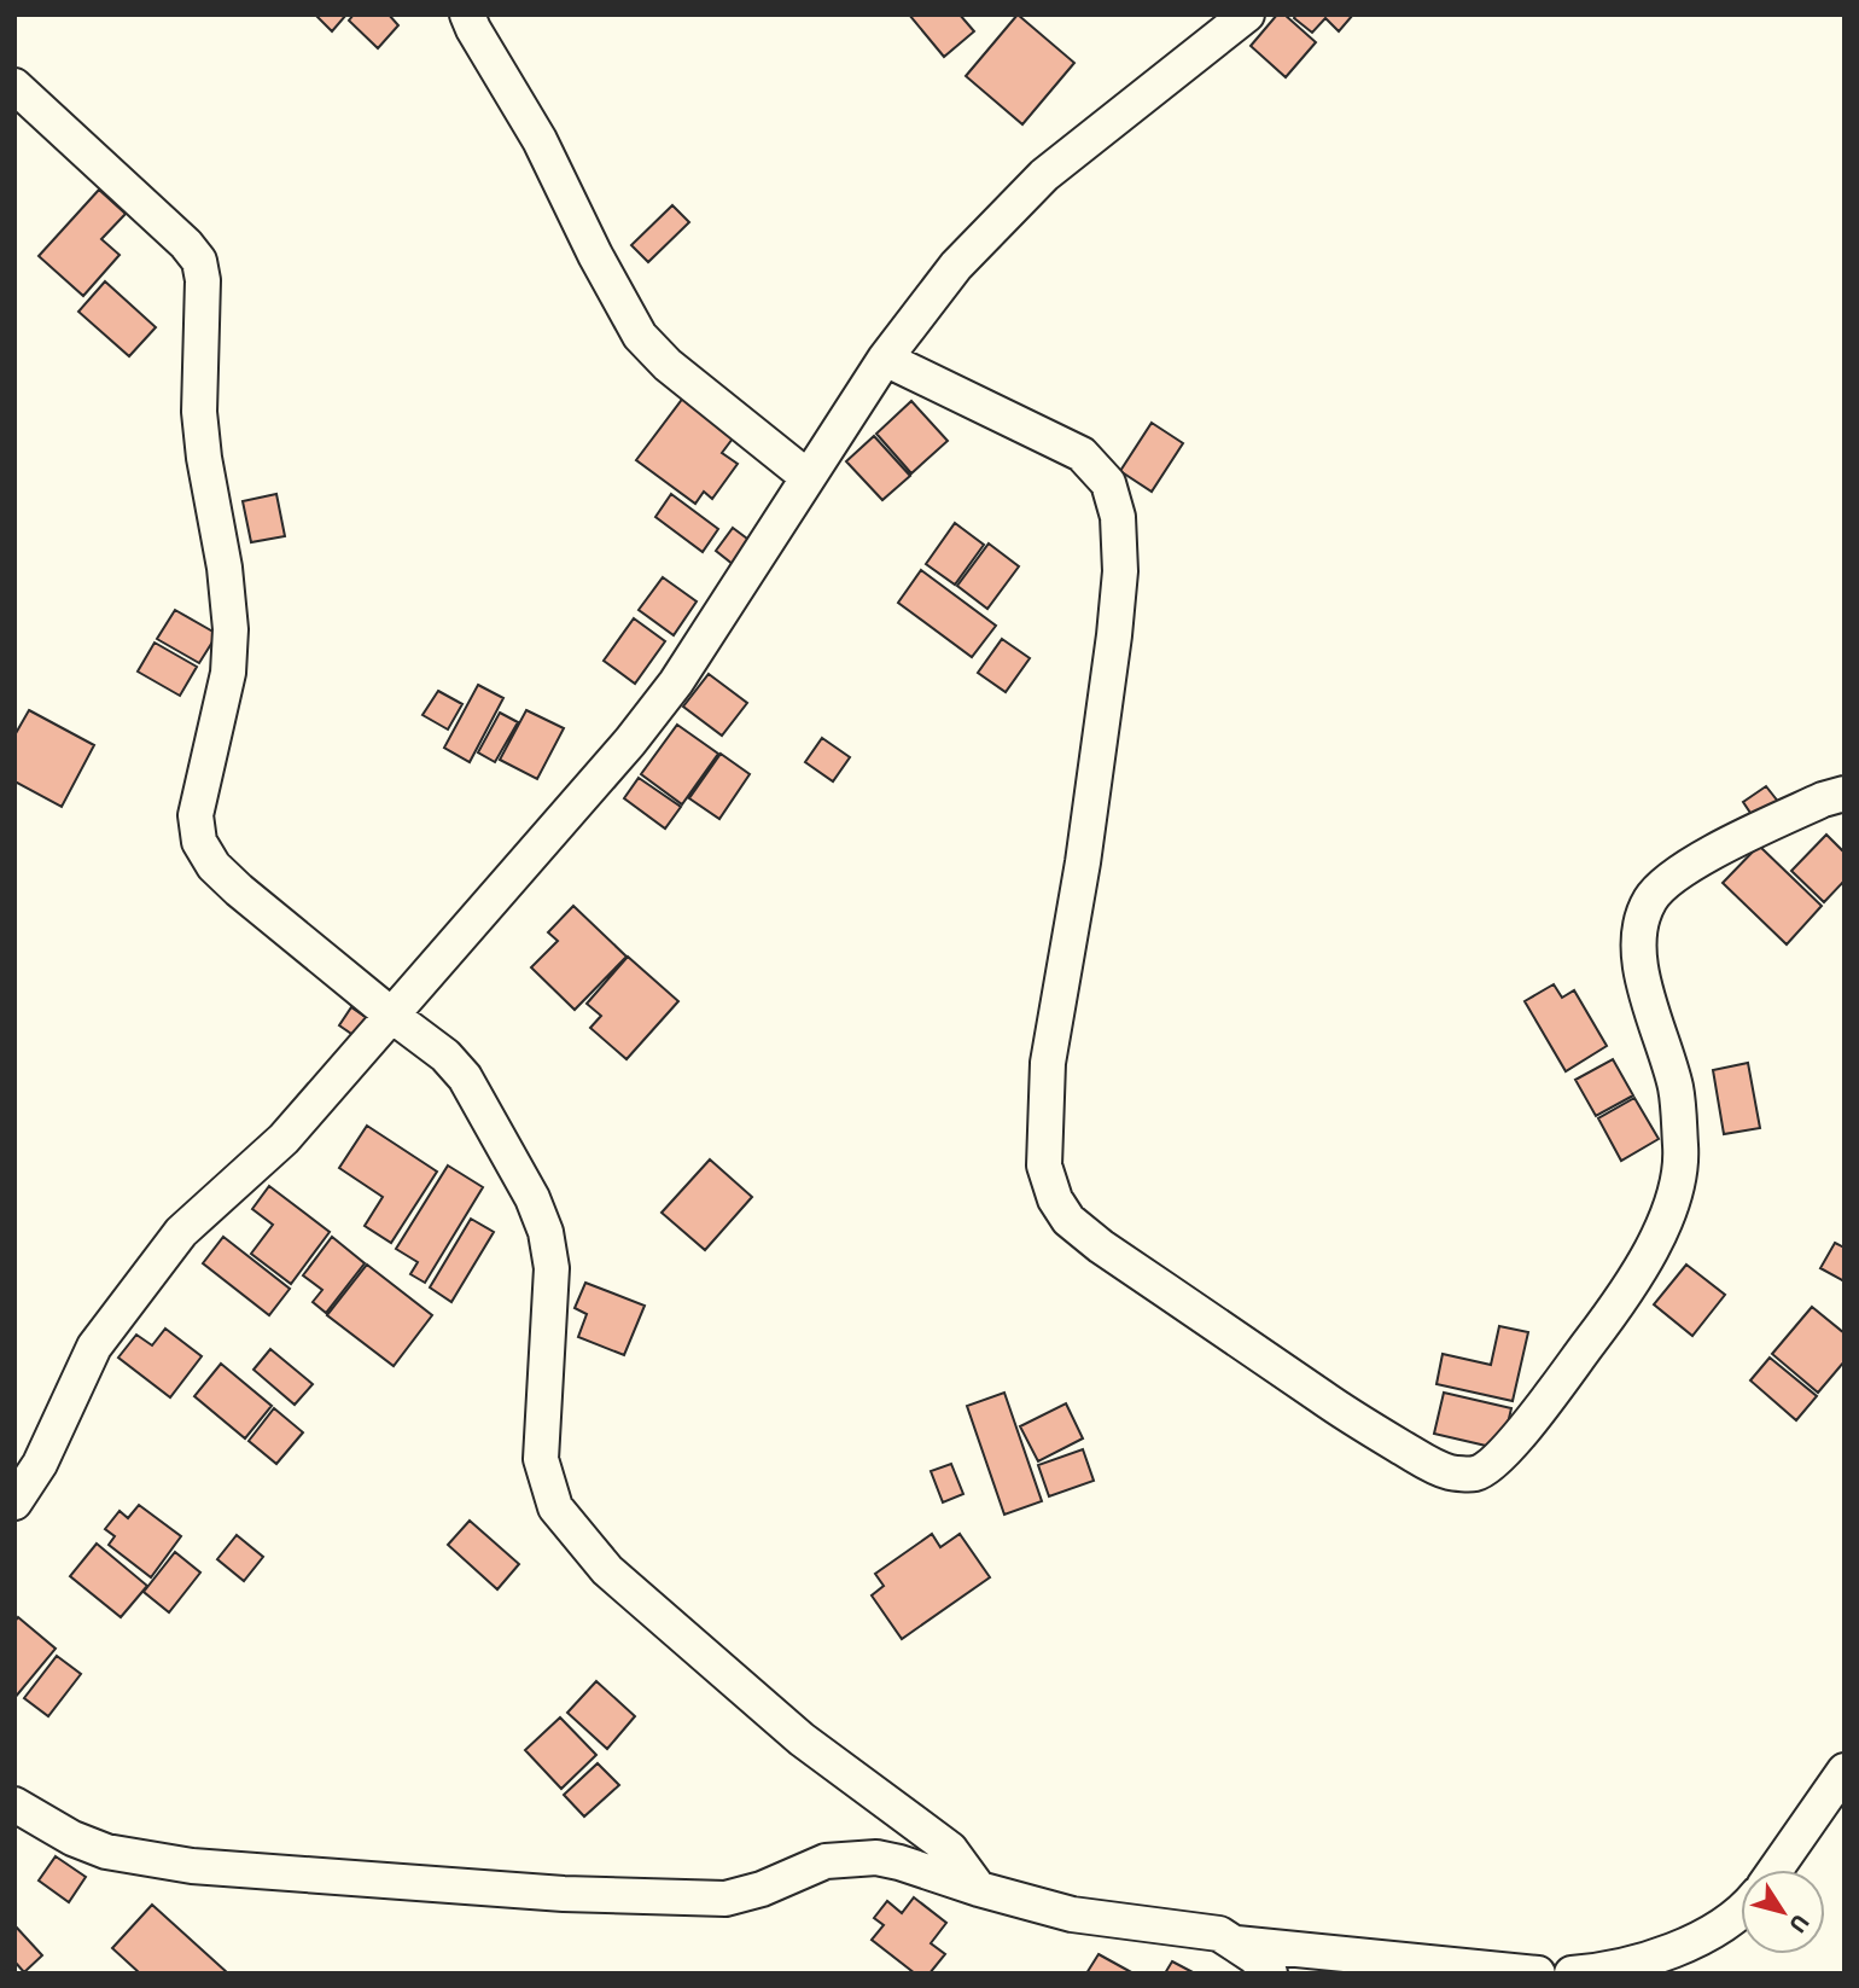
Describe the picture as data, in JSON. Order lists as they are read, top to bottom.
{
  "north": "bottom right"
}
